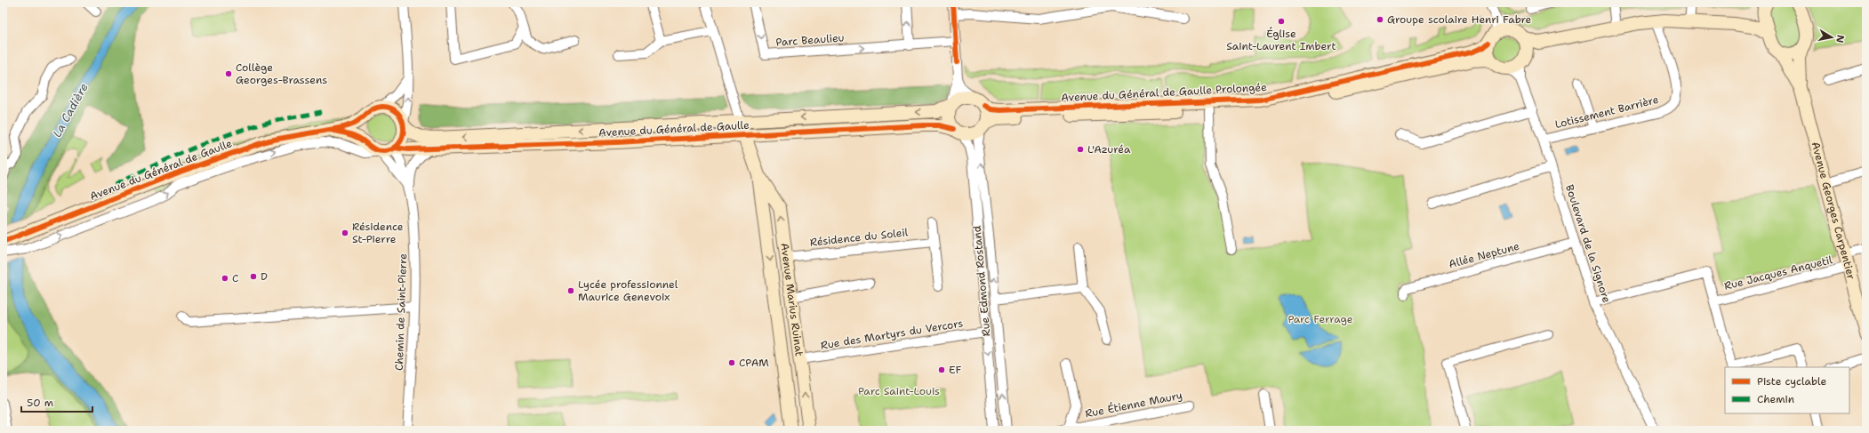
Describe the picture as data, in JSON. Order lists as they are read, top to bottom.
{
  "streets": {
    "street": [
      "Parc Beaulieu",
      "Avenue du Général de Gaulle Prolongée",
      "Lotissement Barrière",
      "Avenue du Général de Gaulle",
      "Avenue Georges Carpentier",
      "Résidence du Soleil",
      "Boulevard de la Signore",
      "Allée Neptune",
      "Rue Jacques Anquetil",
      "Rue Edmond Rostand",
      "Avenue Marius Ruinat",
      "Chemin de Saint-Pierre",
      "Rue des Martyrs du Vercors",
      "Rue Étienne Maury"
    ]
  },
  "crossings": [
    ["Avenue du Général de Gaulle Prolongée", "Avenue du Général de Gaulle"],
    ["Avenue du Général de Gaulle Prolongée", "Boulevard de la Signore"],
    ["Avenue du Général de Gaulle Prolongée", "Rue Edmond Rostand"],
    ["Lotissement Barrière", "Boulevard de la Signore"],
    ["Avenue du Général de Gaulle", "Rue Edmond Rostand"],
    ["Avenue du Général de Gaulle", "Avenue Marius Ruinat"],
    ["Avenue du Général de Gaulle", "Chemin de Saint-Pierre"],
    ["Avenue Georges Carpentier", "Rue Jacques Anquetil"],
    ["Résidence du Soleil", "Avenue Marius Ruinat"],
    ["Boulevard de la Signore", "Allée Neptune"],
    ["Boulevard de la Signore", "Rue Jacques Anquetil"],
    ["Rue Edmond Rostand", "Rue des Martyrs du Vercors"],
    ["Avenue Marius Ruinat", "Rue des Martyrs du Vercors"]
  ],
  "one_way": ["Parc Beaulieu"],
  "water": ["La Cadière"],
  "parks": ["Parc Ferrage", "Parc Saint-Louis"],
  "places": [
    "Groupe scolaire Henri Fabre",
    "Église Saint-Laurent Imbert",
    "Collège Georges-Brassens",
    "L'Azuréa",
    "Résidence St-Pierre",
    "D",
    "C",
    "Lycée professionnel Maurice Genevoix",
    "CPAM",
    "EF"
  ],
  "legend": ["Piste cyclable", "Chemin"],
  "scale_bar": "50 m",
  "north": "right"
}
